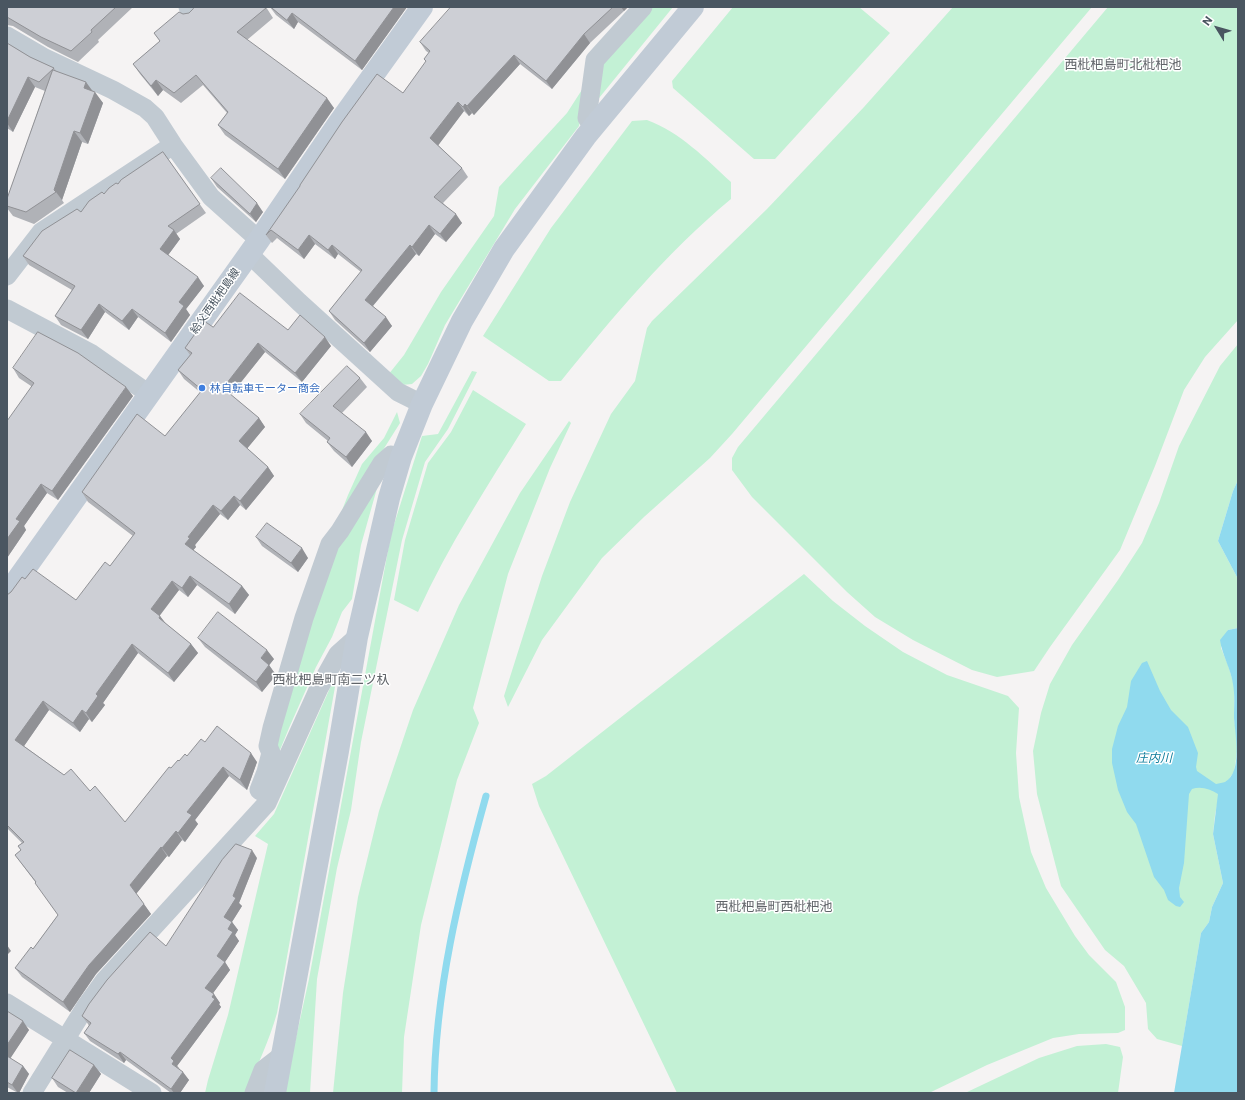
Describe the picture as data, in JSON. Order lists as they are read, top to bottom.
{
  "streets": {
    "street": ["給父西枇杷島線"]
  },
  "districts": ["西枇杷島町北枇杷池", "西枇杷島町南二ツ杁", "西枇杷島町西枇杷池"],
  "water": ["庄内川"],
  "places": ["林自転車モーター商会"],
  "north": "top left"
}
